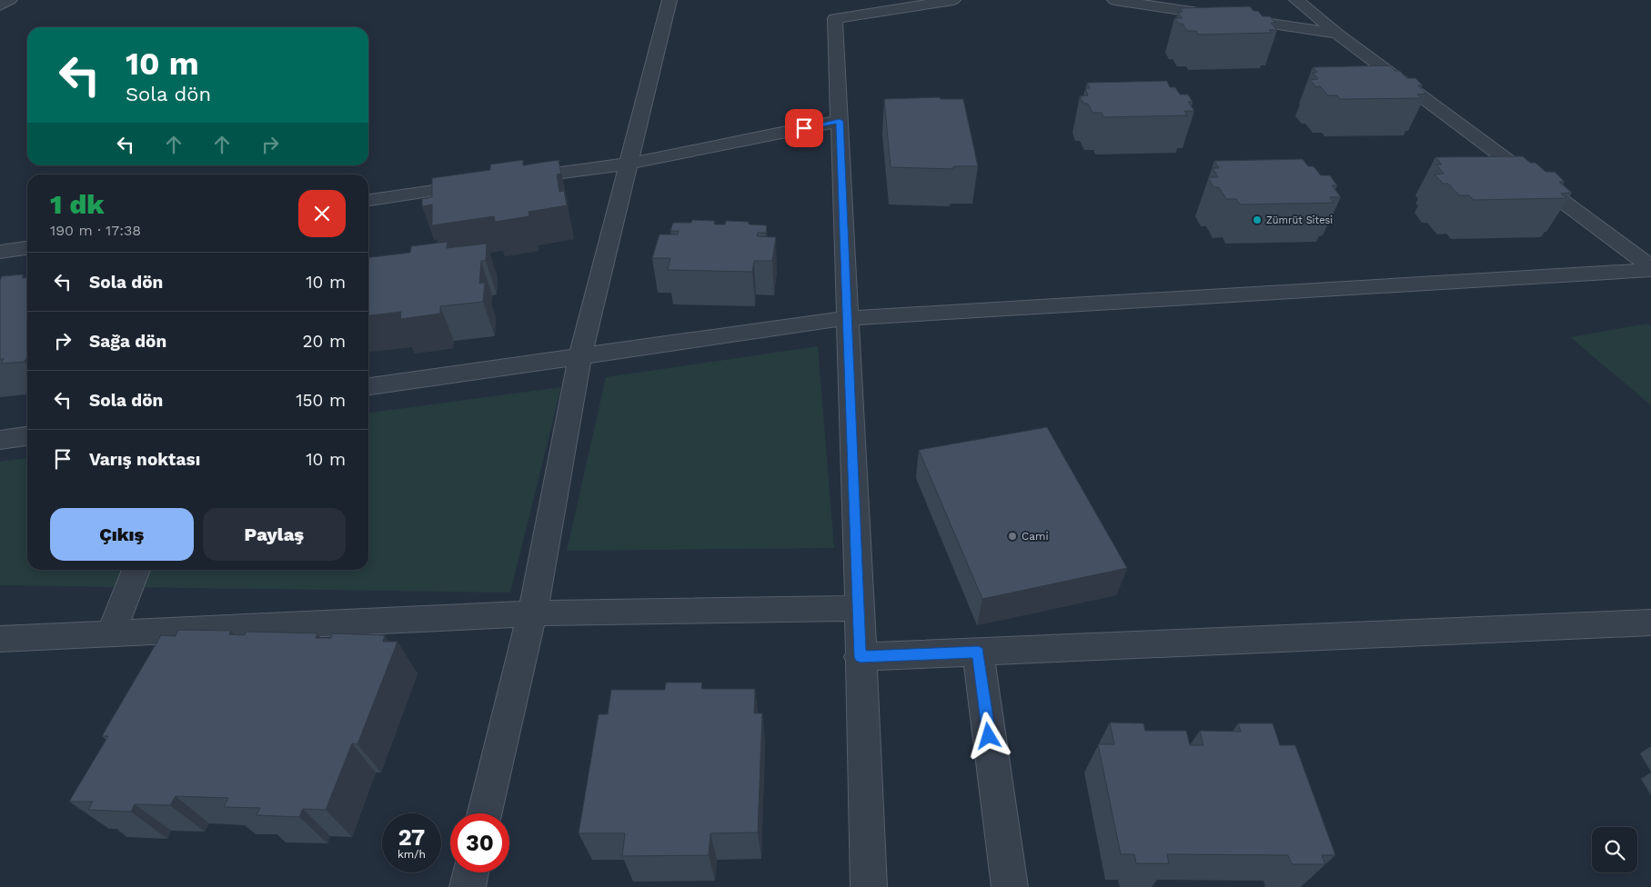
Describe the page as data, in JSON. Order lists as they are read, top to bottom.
{
  "places": ["Zümrüt Sitesi", "Cami"],
  "page": {
    "turn": ["10 m", "Sola dön"],
    "heading": ["1 dk", "190 m · 17:38"],
    "list": [
      {
        "name": "Sola dön",
        "value": "10 m"
      },
      {
        "name": "Sağa dön",
        "value": "20 m"
      },
      {
        "name": "Sola dön",
        "value": "150 m"
      },
      {
        "name": "Varış noktası",
        "value": "10 m"
      }
    ],
    "buttons": ["Çıkış", "Paylaş"],
    "speed": "27 km/h",
    "limit": "30"
  }
}
